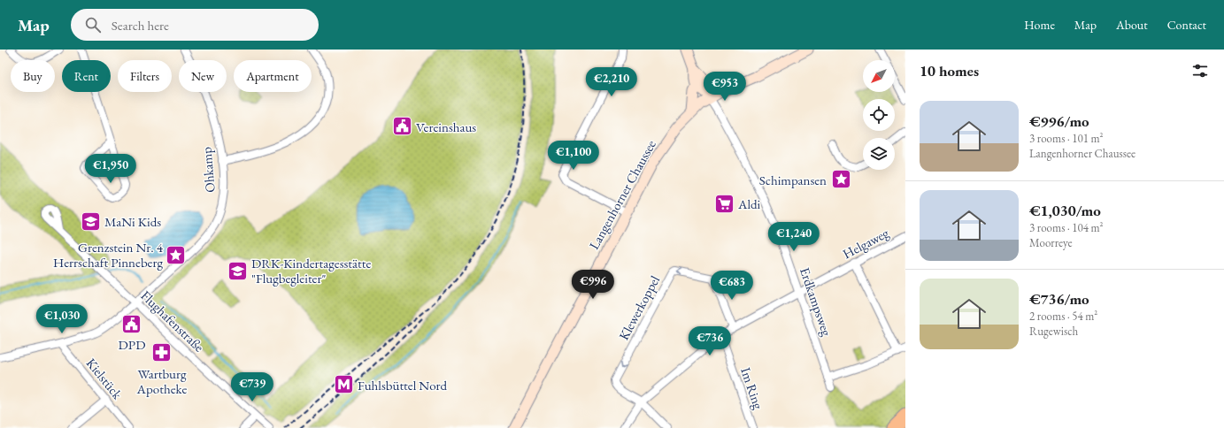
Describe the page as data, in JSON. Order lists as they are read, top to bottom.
{
  "streets": {
    "main road": ["Langenhorner Chaussee", "Erdkampsweg"],
    "street": [
      "Ohkamp",
      "Helgaweg",
      "Klewerkoppel",
      "Flughafenstraße",
      "Kielstück",
      "Im Ring"
    ]
  },
  "crossings": [
    ["Ohkamp", "Flughafenstraße"],
    ["Ohkamp", "Kielstück"],
    ["Langenhorner Chaussee", "Erdkampsweg"],
    ["Helgaweg", "Erdkampsweg"],
    ["Helgaweg", "Klewerkoppel"],
    ["Helgaweg", "Im Ring"]
  ],
  "places": {
    "public building": ["Vereinshaus", "DPD"],
    "place": ["Schimpansen", "Grenzstein Nr. 4 Herrschaft Pinneberg"],
    "supermarket": ["Aldi"],
    "school or university": ["MaNi Kids", "DRK-Kindertagesstätte \"Flugbegleiter\""],
    "pharmacy": ["Wartburg Apotheke"],
    "metro station": ["Fuhlsbüttel Nord"]
  },
  "north": "bottom left",
  "page": {
    "header": "Map",
    "search": "Search here",
    "nav": [
      "Home",
      "Map",
      "About",
      "Contact"
    ],
    "heading": "10 homes",
    "chip": [
      "Buy",
      "Rent",
      "Filters",
      "New",
      "Apartment"
    ],
    "price": [
      "€2,210",
      "€953",
      "€1,100",
      "€1,950",
      "€1,240",
      "€996",
      "€683",
      "€1,030",
      "€736",
      "€739"
    ],
    "list": [
      {
        "name": "€996/mo",
        "note": "3 rooms · 101 m² · Langenhorner Chaussee"
      },
      {
        "name": "€1,030/mo",
        "note": "3 rooms · 104 m² · Moorreye"
      },
      {
        "name": "€736/mo",
        "note": "2 rooms · 54 m² · Rugewisch"
      }
    ]
  }
}
